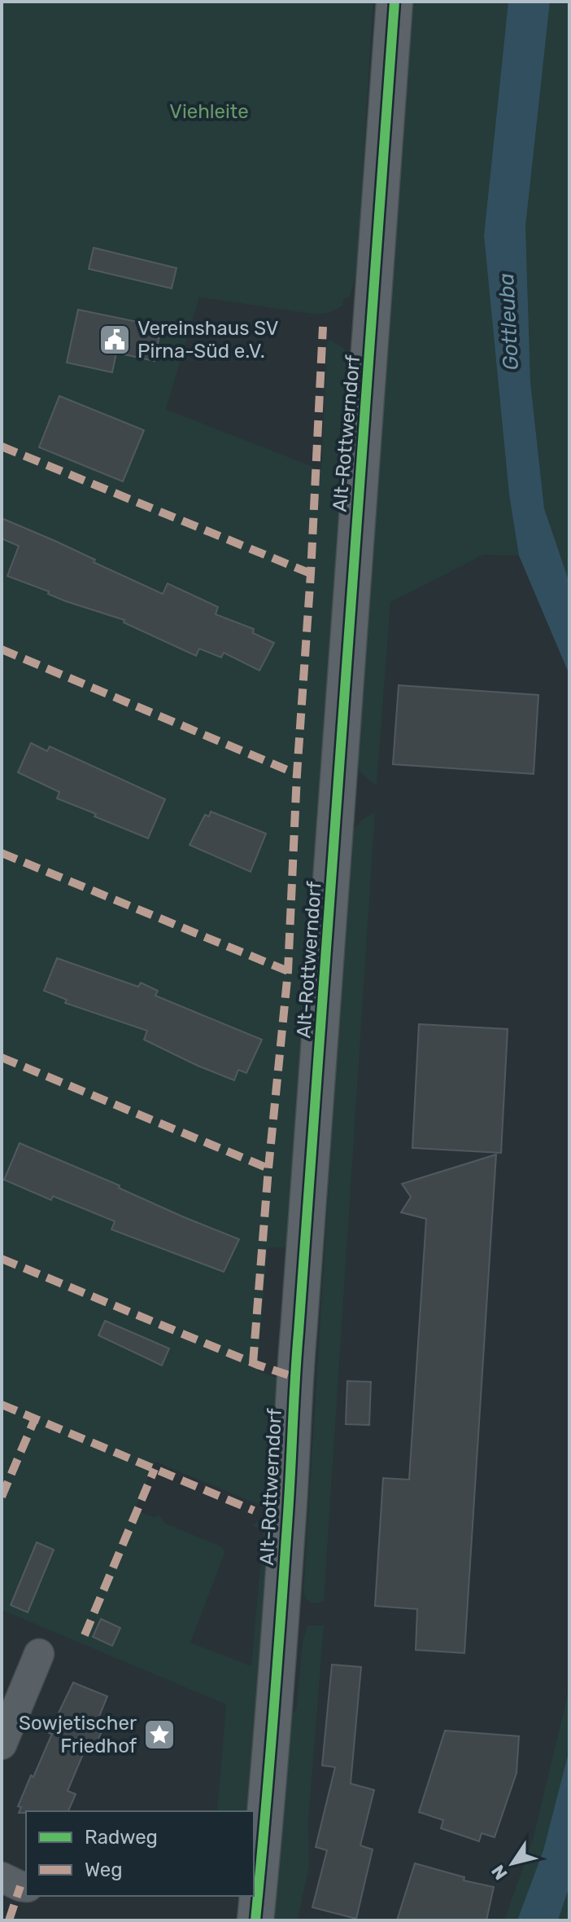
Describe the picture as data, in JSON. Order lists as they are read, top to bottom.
{
  "streets": {
    "main road": ["Alt-Rottwerndorf"]
  },
  "water": ["Gottleuba"],
  "parks": ["Viehleite"],
  "places": {
    "public building": ["Vereinshaus SV Pirna-Süd e.V."],
    "place": ["Sowjetischer Friedhof"]
  },
  "legend": ["Radweg", "Weg"],
  "north": "bottom left"
}
